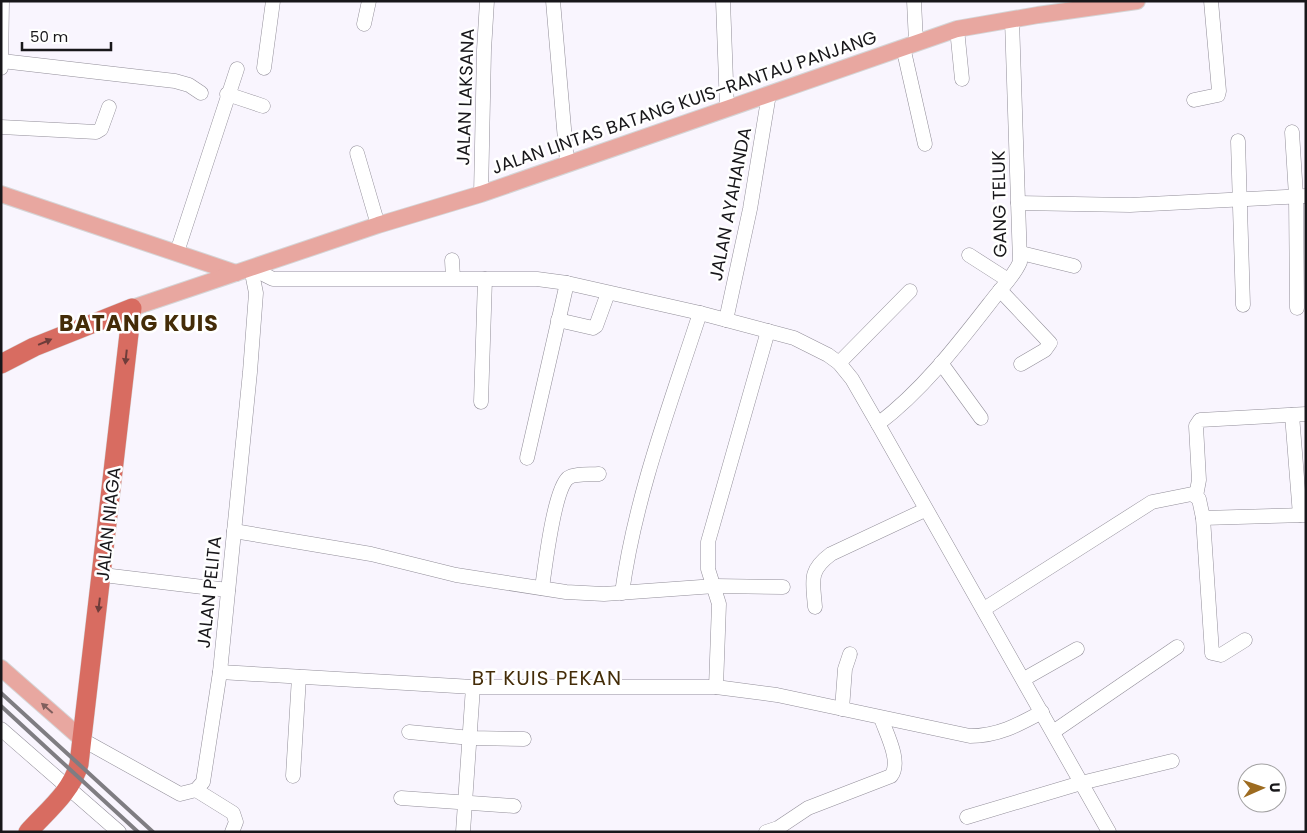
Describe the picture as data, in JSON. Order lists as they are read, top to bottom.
{
  "streets": {
    "highway": ["JALAN NIAGA"],
    "main road": ["JALAN LINTAS BATANG KUIS–RANTAU PANJANG"],
    "street": [
      "JALAN LAKSANA",
      "JALAN AYAHANDA",
      "GANG TELUK",
      "JALAN PELITA"
    ]
  },
  "crossings": [
    ["JALAN LAKSANA", "JALAN LINTAS BATANG KUIS–RANTAU PANJANG"],
    ["JALAN LINTAS BATANG KUIS–RANTAU PANJANG", "JALAN AYAHANDA"],
    ["JALAN LINTAS BATANG KUIS–RANTAU PANJANG", "GANG TELUK"],
    ["JALAN LINTAS BATANG KUIS–RANTAU PANJANG", "JALAN NIAGA"],
    ["JALAN LINTAS BATANG KUIS–RANTAU PANJANG", "JALAN PELITA"]
  ],
  "one_way": ["JALAN NIAGA"],
  "districts": ["BATANG KUIS", "BT KUIS PEKAN"],
  "scale_bar": "50 m",
  "north": "right"
}
